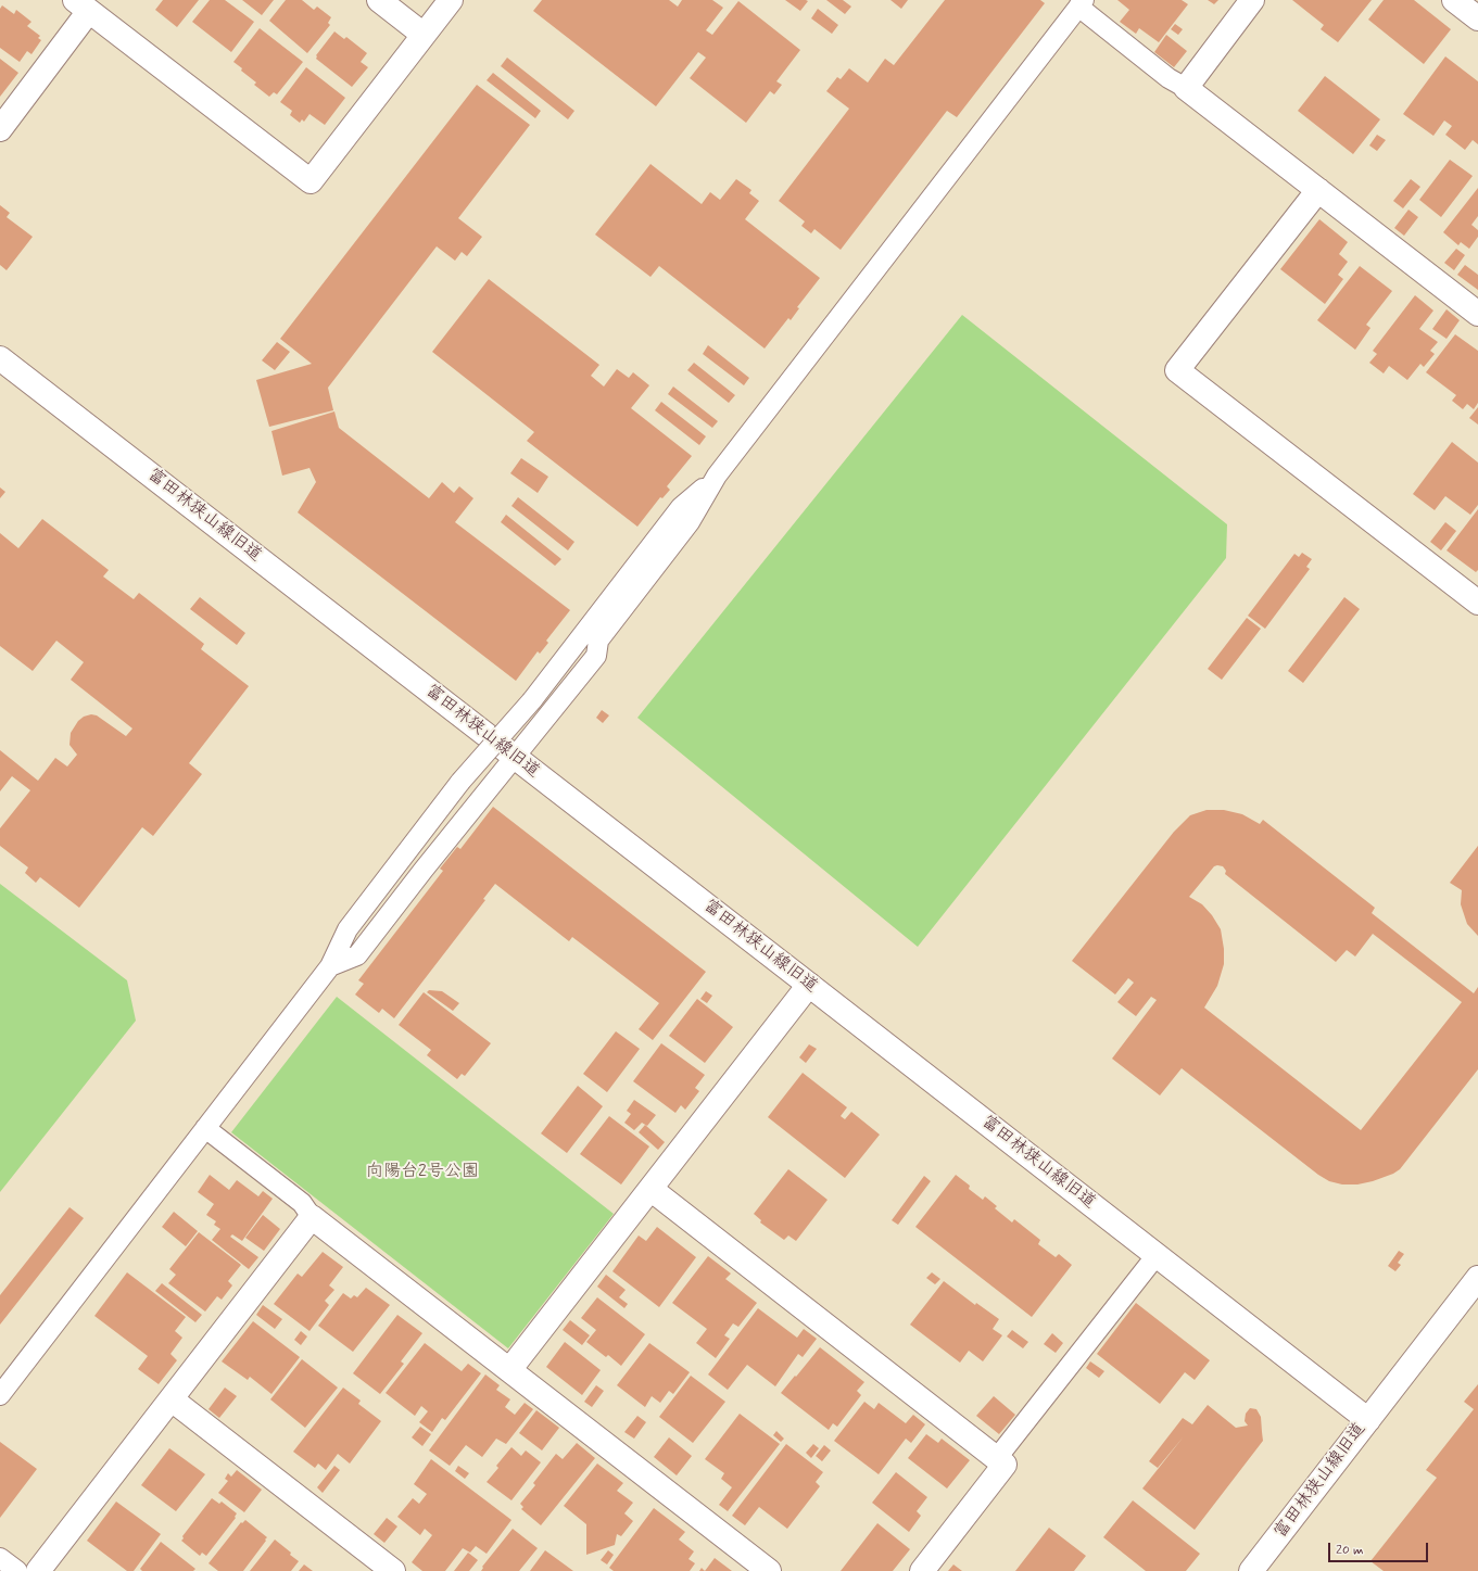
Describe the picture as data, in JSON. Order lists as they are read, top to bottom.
{
  "streets": {
    "street": ["富田林狭山線旧道"]
  },
  "parks": ["向陽台2号公園"],
  "scale_bar": "20 m"
}
